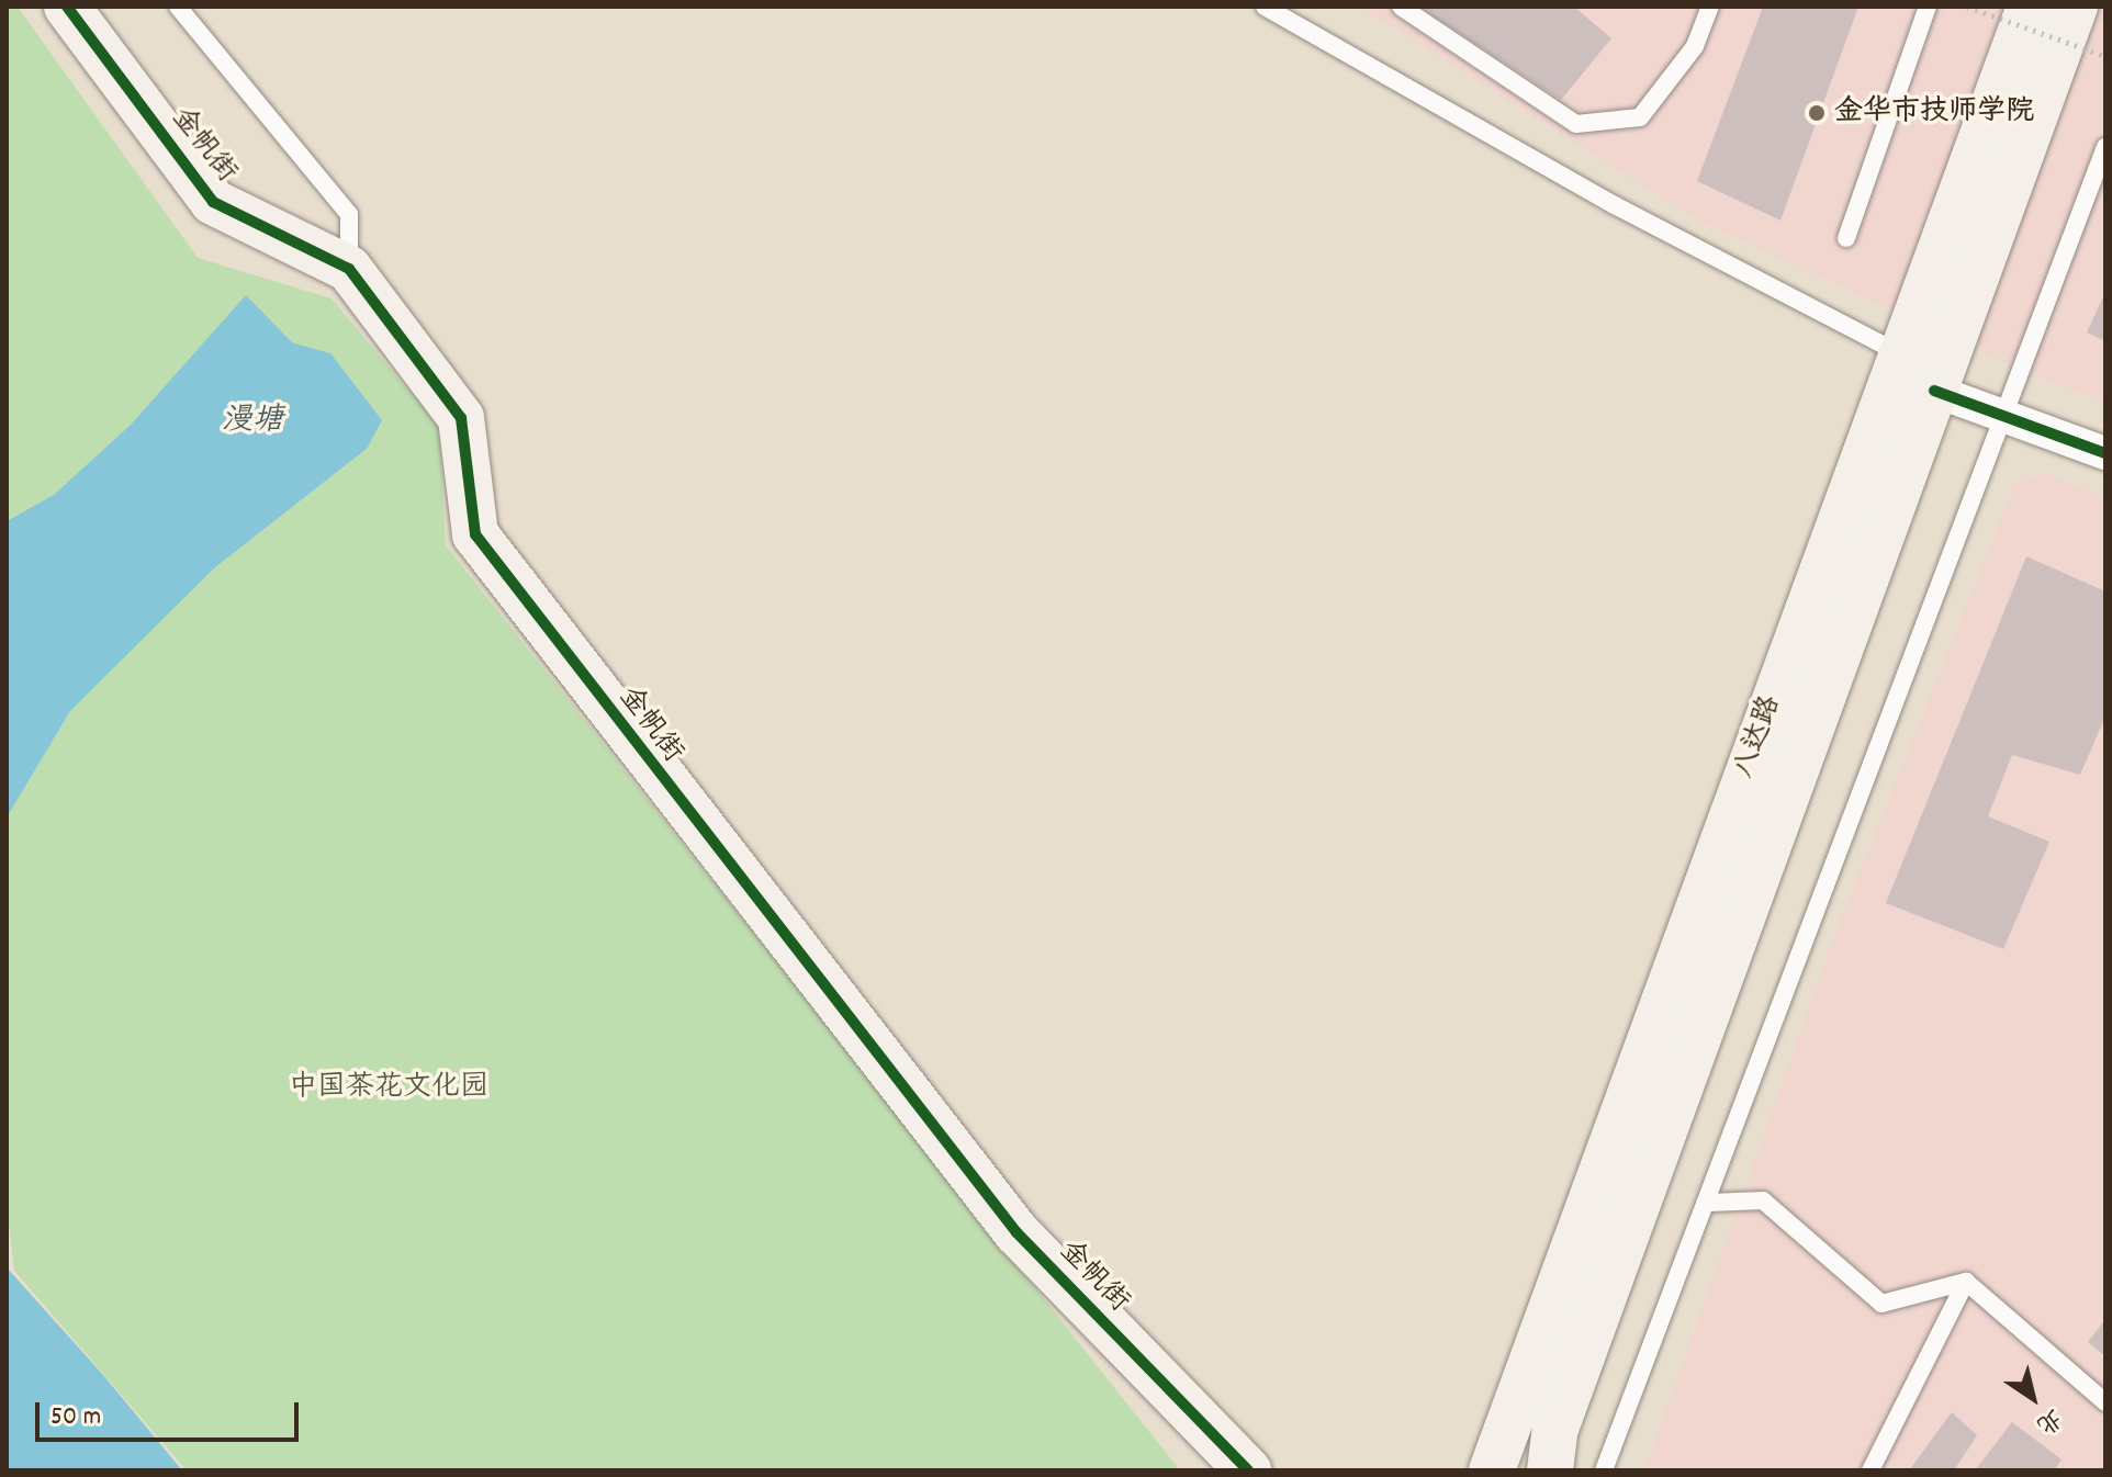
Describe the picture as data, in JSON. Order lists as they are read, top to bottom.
{
  "streets": {
    "main road": ["金帆街", "八达路"]
  },
  "water": ["漫塘"],
  "parks": ["中国茶花文化园"],
  "places": ["金华市技师学院"],
  "scale_bar": "50 m",
  "north": "bottom right"
}
